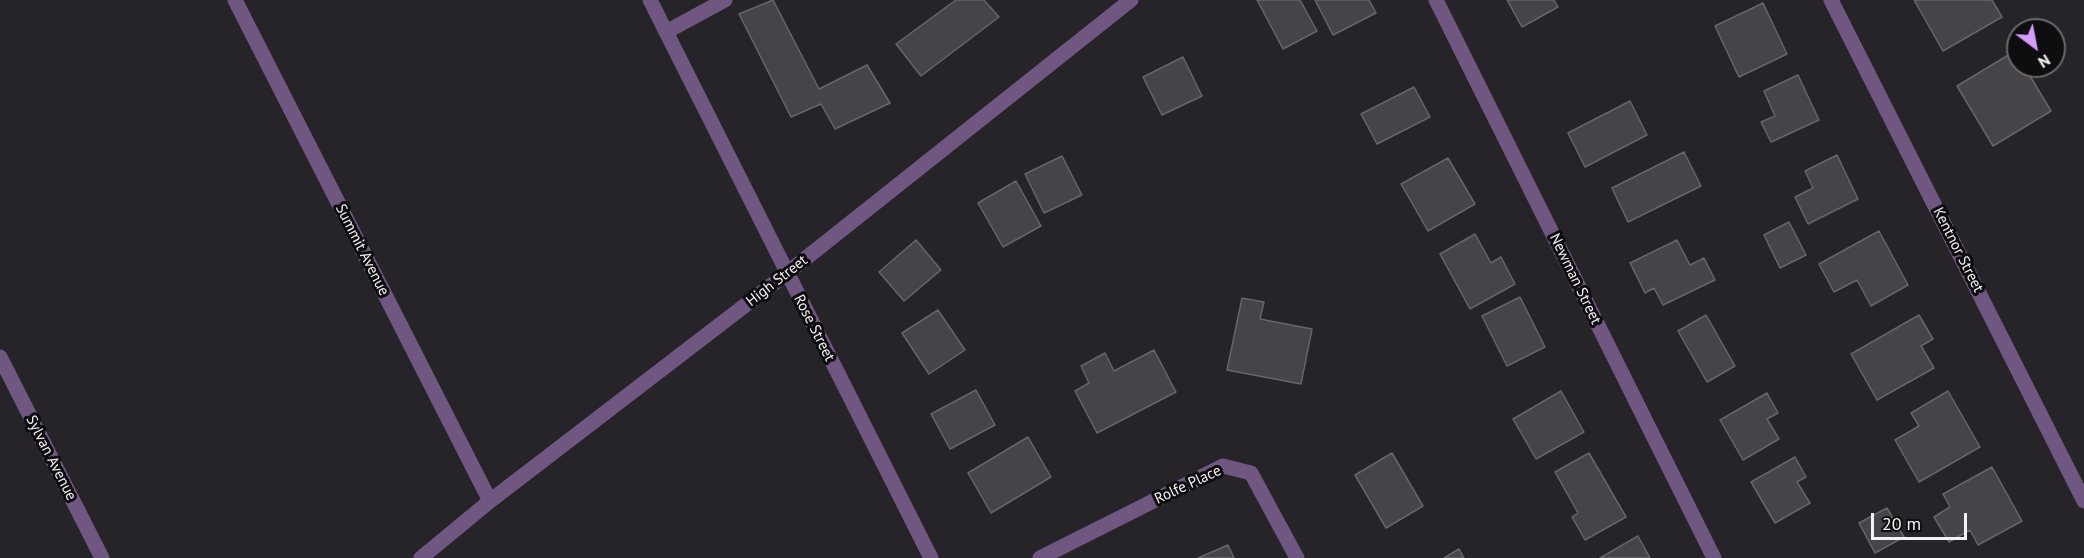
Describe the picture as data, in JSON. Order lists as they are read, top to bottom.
{
  "streets": {
    "street": [
      "Summit Avenue",
      "Kentnor Street",
      "Newman Street",
      "High Street",
      "Rose Street",
      "Sylvan Avenue",
      "Rolfe Place"
    ]
  },
  "crossings": [
    ["Summit Avenue", "High Street"],
    ["High Street", "Rose Street"]
  ],
  "scale_bar": "20 m",
  "north": "bottom right"
}
